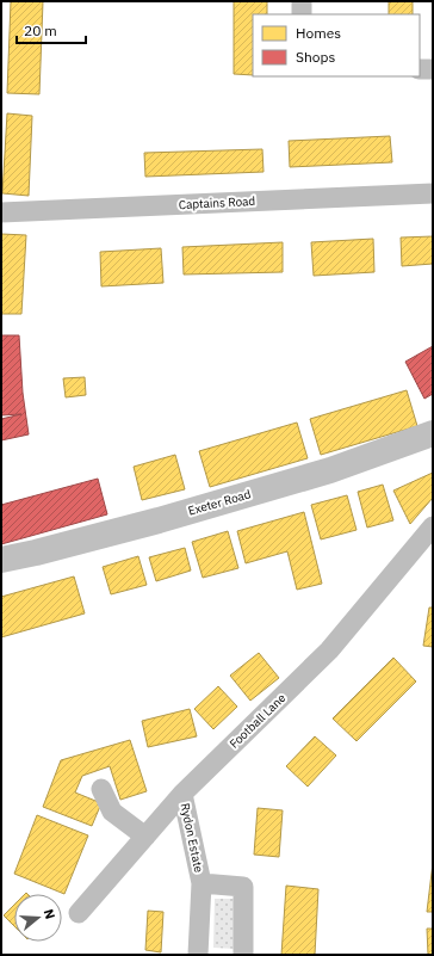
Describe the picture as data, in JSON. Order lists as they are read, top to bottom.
{
  "streets": {
    "main road": ["Exeter Road"],
    "street": ["Captains Road", "Football Lane", "Rydon Estate"]
  },
  "crossings": [
    ["Football Lane", "Rydon Estate"]
  ],
  "legend": ["Homes", "Shops"],
  "scale_bar": "20 m",
  "north": "right"
}
